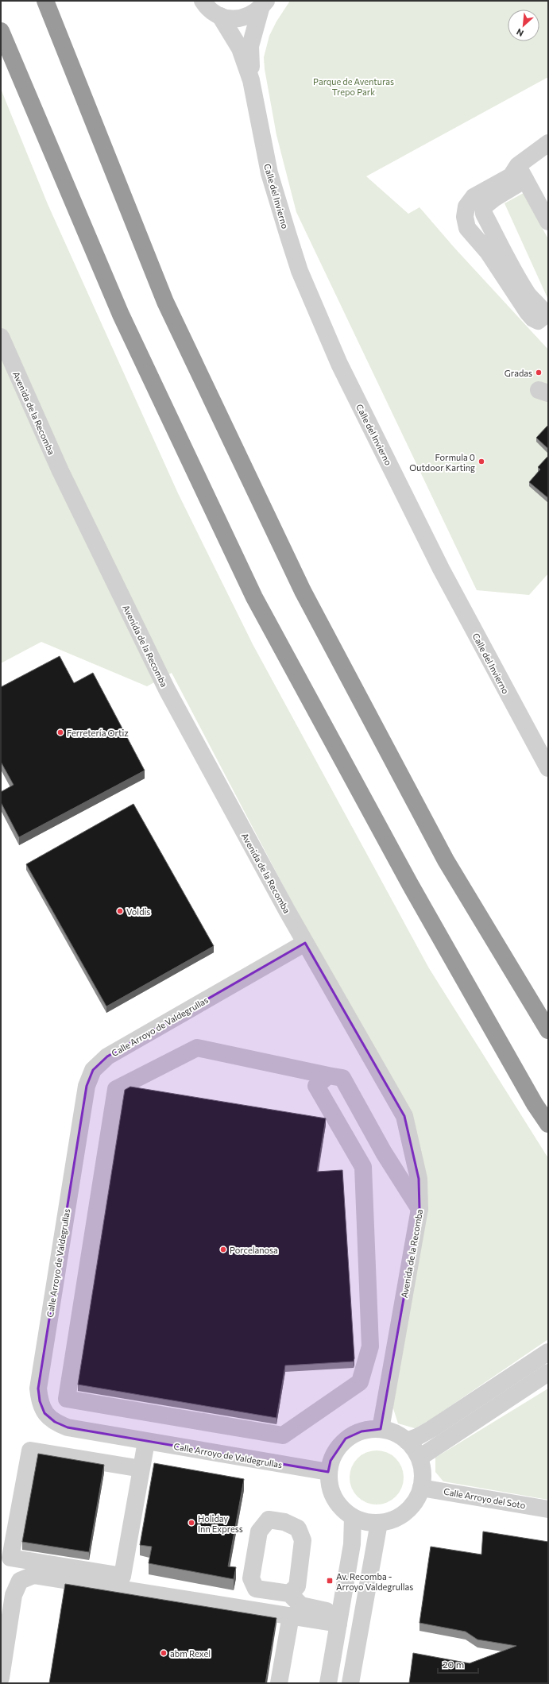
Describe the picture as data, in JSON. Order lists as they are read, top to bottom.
{
  "streets": {
    "street": [
      "Calle del Invierno",
      "Avenida de la Recomba",
      "Calle Arroyo de Valdegrullas",
      "Calle Arroyo del Soto"
    ]
  },
  "crossings": [
    ["Avenida de la Recomba", "Calle Arroyo de Valdegrullas"],
    ["Avenida de la Recomba", "Calle Arroyo del Soto"],
    ["Calle Arroyo de Valdegrullas", "Calle Arroyo del Soto"]
  ],
  "parks": ["Parque de Aventuras Trepo Park"],
  "places": {
    "other": [
      "Gradas",
      "Formula 0 Outdoor Karting",
      "Ferretería Ortiz",
      "Voldis",
      "Porcelanosa",
      "Holiday Inn Express",
      "abm Rexel"
    ],
    "transit": ["Av. Recomba - Arroyo Valdegrullas"]
  },
  "scale_bar": "20 m",
  "north": "bottom left"
}
